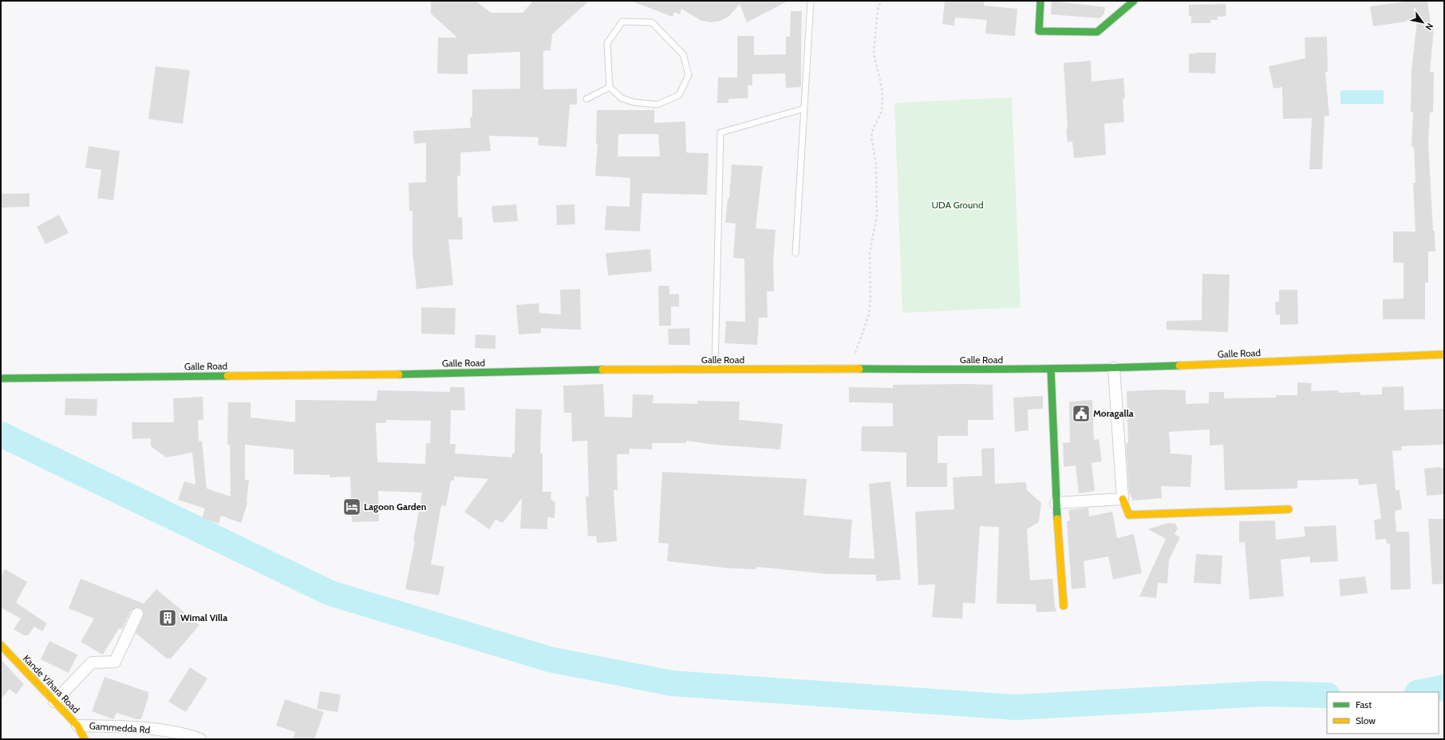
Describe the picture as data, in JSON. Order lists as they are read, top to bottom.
{
  "streets": {
    "main road": ["Galle Road", "Kande Vihara Road"],
    "street": ["Gammedda Rd"]
  },
  "crossings": [
    ["Kande Vihara Road", "Gammedda Rd"]
  ],
  "parks": ["UDA Ground"],
  "places": {
    "public building": ["Moragalla"],
    "hotel": ["Lagoon Garden"],
    "building": ["Wimal Villa"]
  },
  "legend": ["Fast", "Slow"],
  "north": "bottom right"
}
